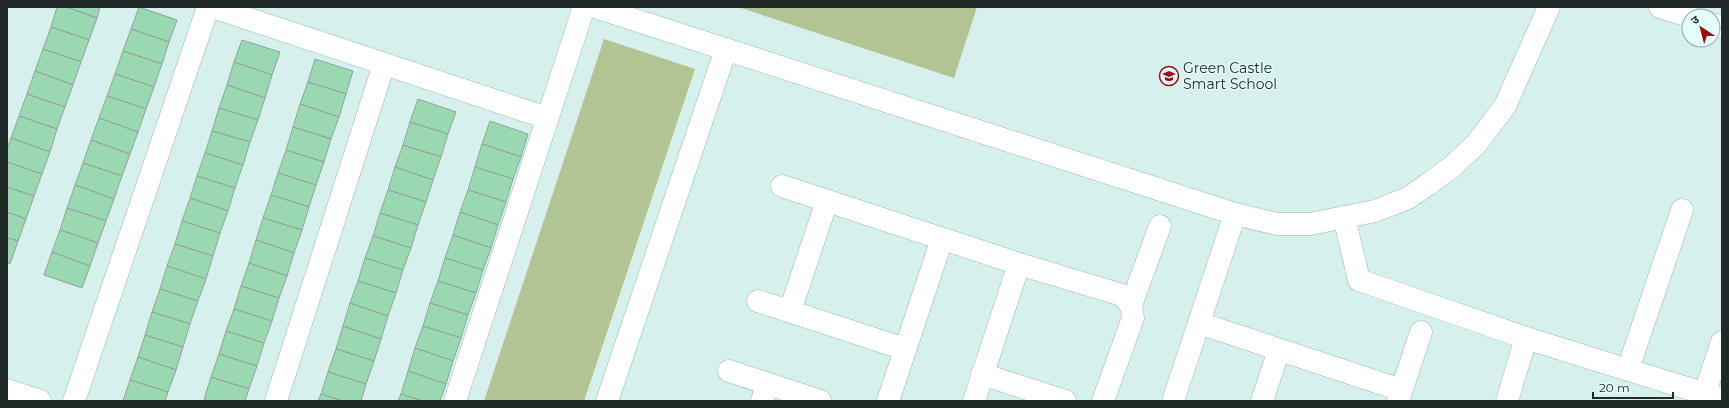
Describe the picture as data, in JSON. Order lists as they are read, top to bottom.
{
  "places": {
    "school or university": ["Green Castle Smart School"]
  },
  "scale_bar": "20 m",
  "north": "top left"
}
